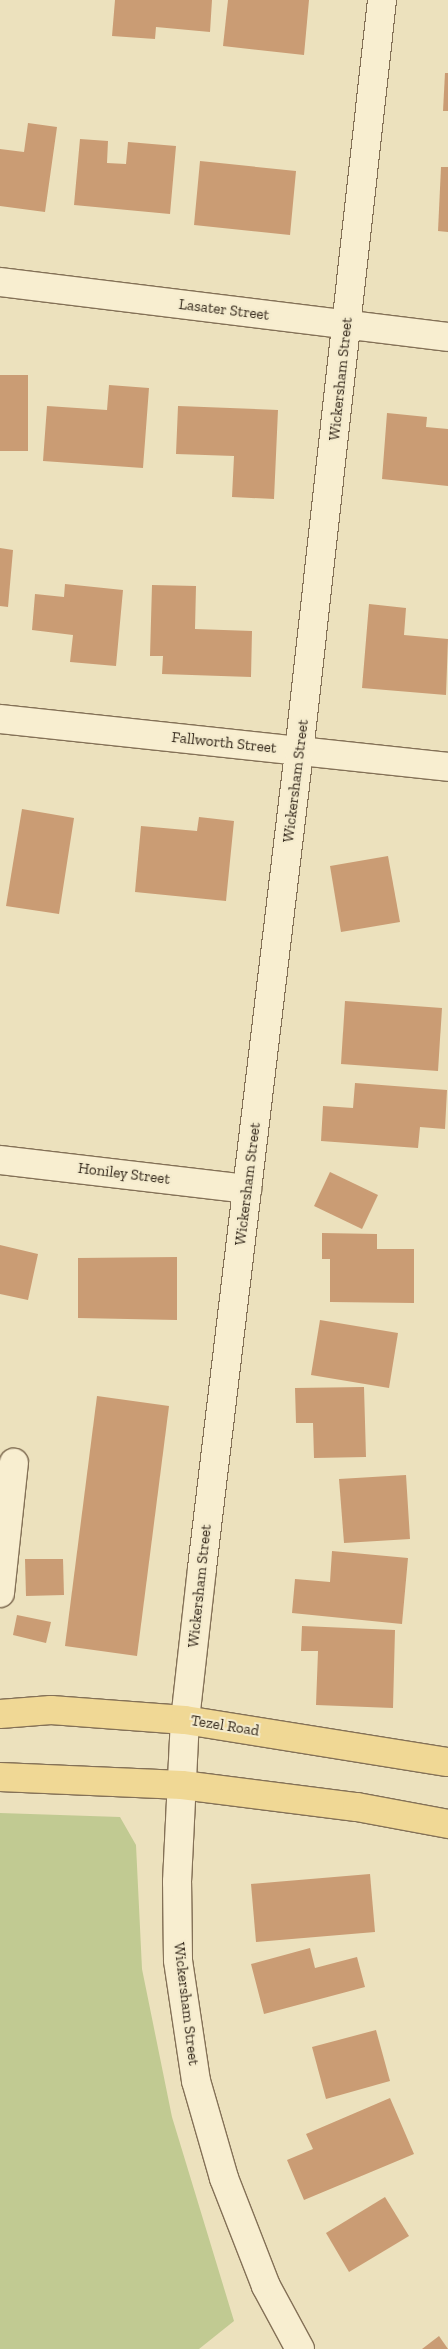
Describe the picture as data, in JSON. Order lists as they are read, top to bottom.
{
  "streets": {
    "main road": ["Tezel Road"],
    "street": [
      "Lasater Street",
      "Wickersham Street",
      "Fallworth Street",
      "Honiley Street"
    ]
  },
  "crossings": [
    ["Lasater Street", "Wickersham Street"],
    ["Wickersham Street", "Fallworth Street"],
    ["Wickersham Street", "Honiley Street"],
    ["Wickersham Street", "Tezel Road"]
  ]
}
